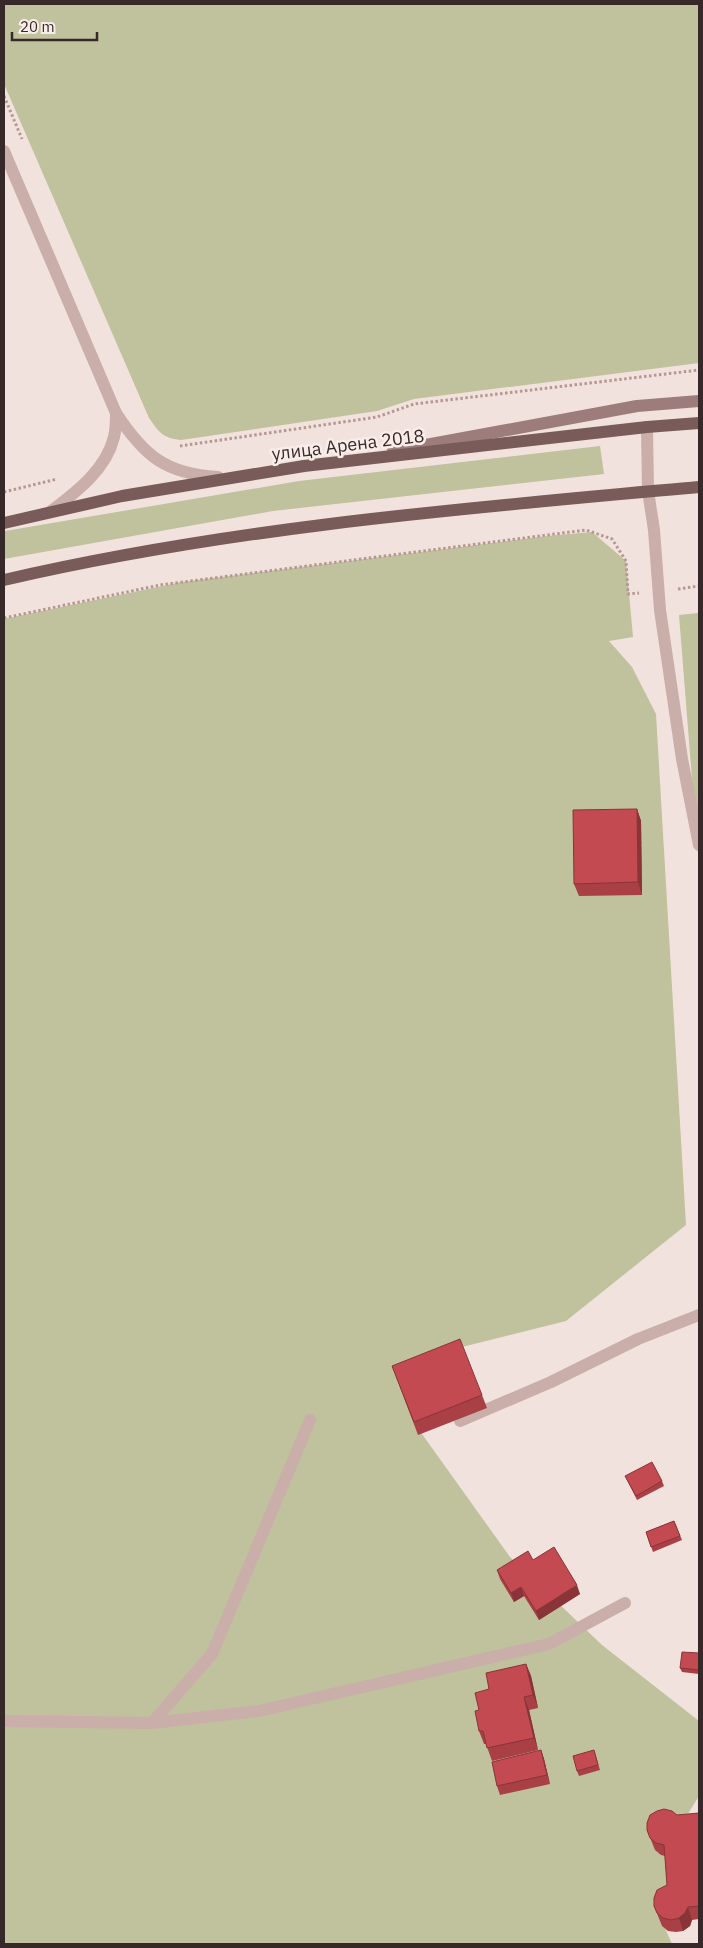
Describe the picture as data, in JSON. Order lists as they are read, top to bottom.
{
  "streets": {
    "main road": ["улица Арена 2018"]
  },
  "scale_bar": "20 m"
}
